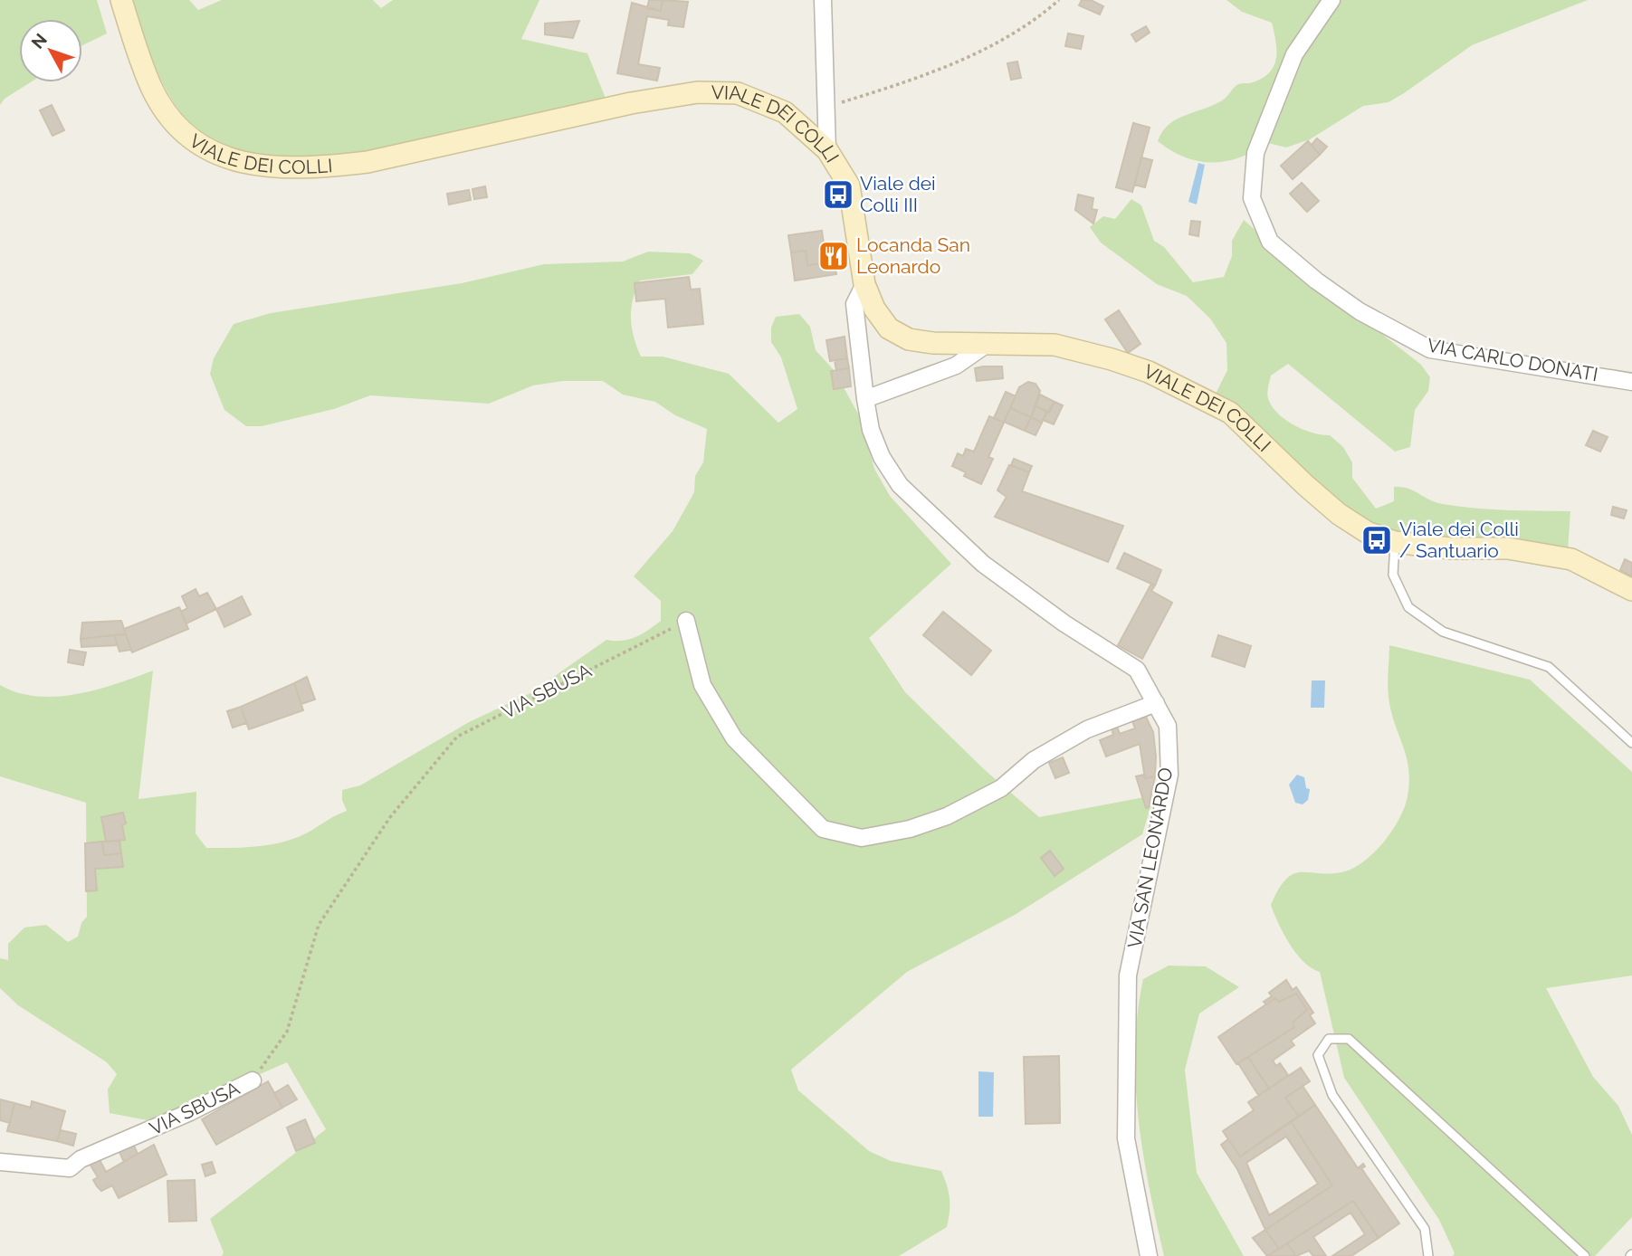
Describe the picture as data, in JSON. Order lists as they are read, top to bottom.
{
  "streets": {
    "street": [
      "VIALE DEI COLLI",
      "VIA CARLO DONATI",
      "VIA SBUSA",
      "VIA SAN LEONARDO"
    ]
  },
  "crossings": [
    ["VIALE DEI COLLI", "VIA SAN LEONARDO"]
  ],
  "places": {
    "bus stop": ["Viale dei Colli III", "Viale dei Colli / Santuario"],
    "restaurant": ["Locanda San Leonardo"]
  },
  "north": "top left"
}
